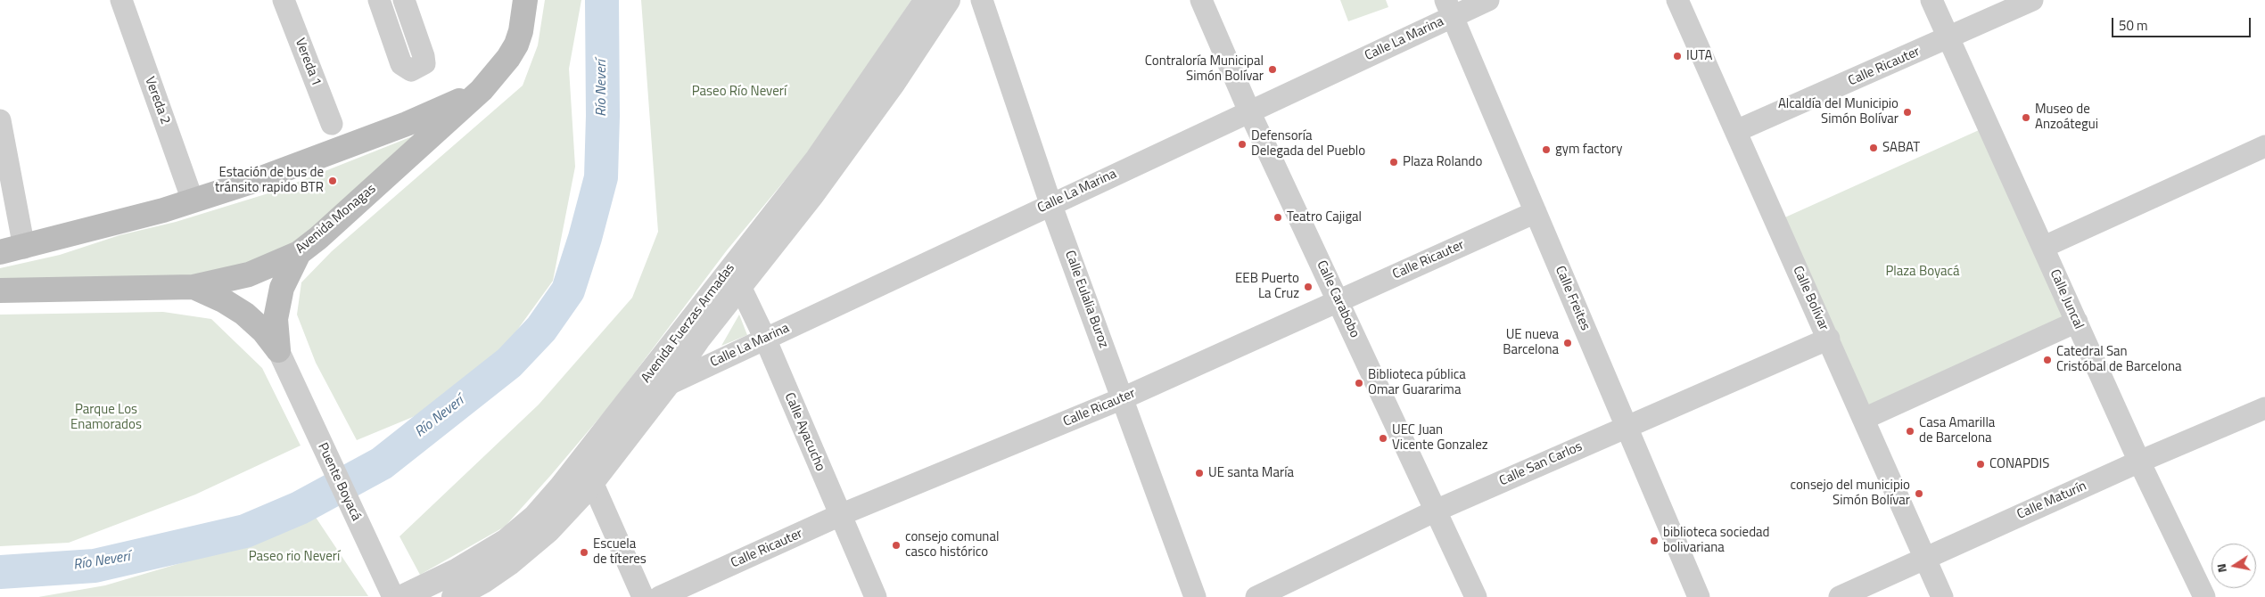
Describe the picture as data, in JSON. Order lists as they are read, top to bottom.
{
  "streets": {
    "main road": ["Avenida Monagas"],
    "street": [
      "Calle La Marina",
      "Vereda 1",
      "Calle Ricauter",
      "Vereda 2",
      "Calle Freites",
      "Calle Bolívar",
      "Calle Eulalia Buroz",
      "Calle Carabobo",
      "Calle Juncal",
      "Avenida Fuerzas Armadas",
      "Calle Ayacucho",
      "Calle San Carlos",
      "Puente Boyacá",
      "Calle Maturín"
    ]
  },
  "crossings": [
    ["Calle La Marina", "Calle Freites"],
    ["Calle La Marina", "Calle Eulalia Buroz"],
    ["Calle La Marina", "Calle Carabobo"],
    ["Calle La Marina", "Avenida Fuerzas Armadas"],
    ["Calle La Marina", "Calle Ayacucho"],
    ["Calle Ricauter", "Calle Freites"],
    ["Calle Ricauter", "Calle Bolívar"],
    ["Calle Ricauter", "Calle Eulalia Buroz"],
    ["Calle Ricauter", "Calle Carabobo"],
    ["Calle Ricauter", "Calle Juncal"],
    ["Calle Ricauter", "Calle Ayacucho"],
    ["Vereda 2", "Avenida Monagas"],
    ["Calle Freites", "Calle San Carlos"],
    ["Calle Bolívar", "Calle San Carlos"],
    ["Calle Bolívar", "Calle Maturín"],
    ["Calle Carabobo", "Calle San Carlos"],
    ["Calle Juncal", "Calle Maturín"],
    ["Avenida Fuerzas Armadas", "Calle Ayacucho"]
  ],
  "water": ["Río Neverí"],
  "parks": [
    "Paseo Río Neverí",
    "Plaza Boyacá",
    "Parque Los Enamorados",
    "Paseo rio Neverí"
  ],
  "places": [
    "IUTA",
    "Contraloría Municipal Simón Bolívar",
    "Alcaldía del Municipio Simón Bolívar",
    "Museo de Anzoátegui",
    "Defensoría Delegada del Pueblo",
    "SABAT",
    "gym factory",
    "Plaza Rolando",
    "Estación de bus de tránsito rapido BTR",
    "Teatro Cajigal",
    "EEB Puerto La Cruz",
    "UE nueva Barcelona",
    "Catedral San Cristóbal de Barcelona",
    "Biblioteca pública Omar Guararima",
    "Casa Amarilla de Barcelona",
    "UEC Juan Vicente Gonzalez",
    "CONAPDIS",
    "UE santa María",
    "consejo del municipio Simón Bolívar",
    "biblioteca sociedad bolivariana",
    "consejo comunal casco histórico",
    "Escuela de títeres"
  ],
  "scale_bar": "50 m",
  "north": "left"
}
